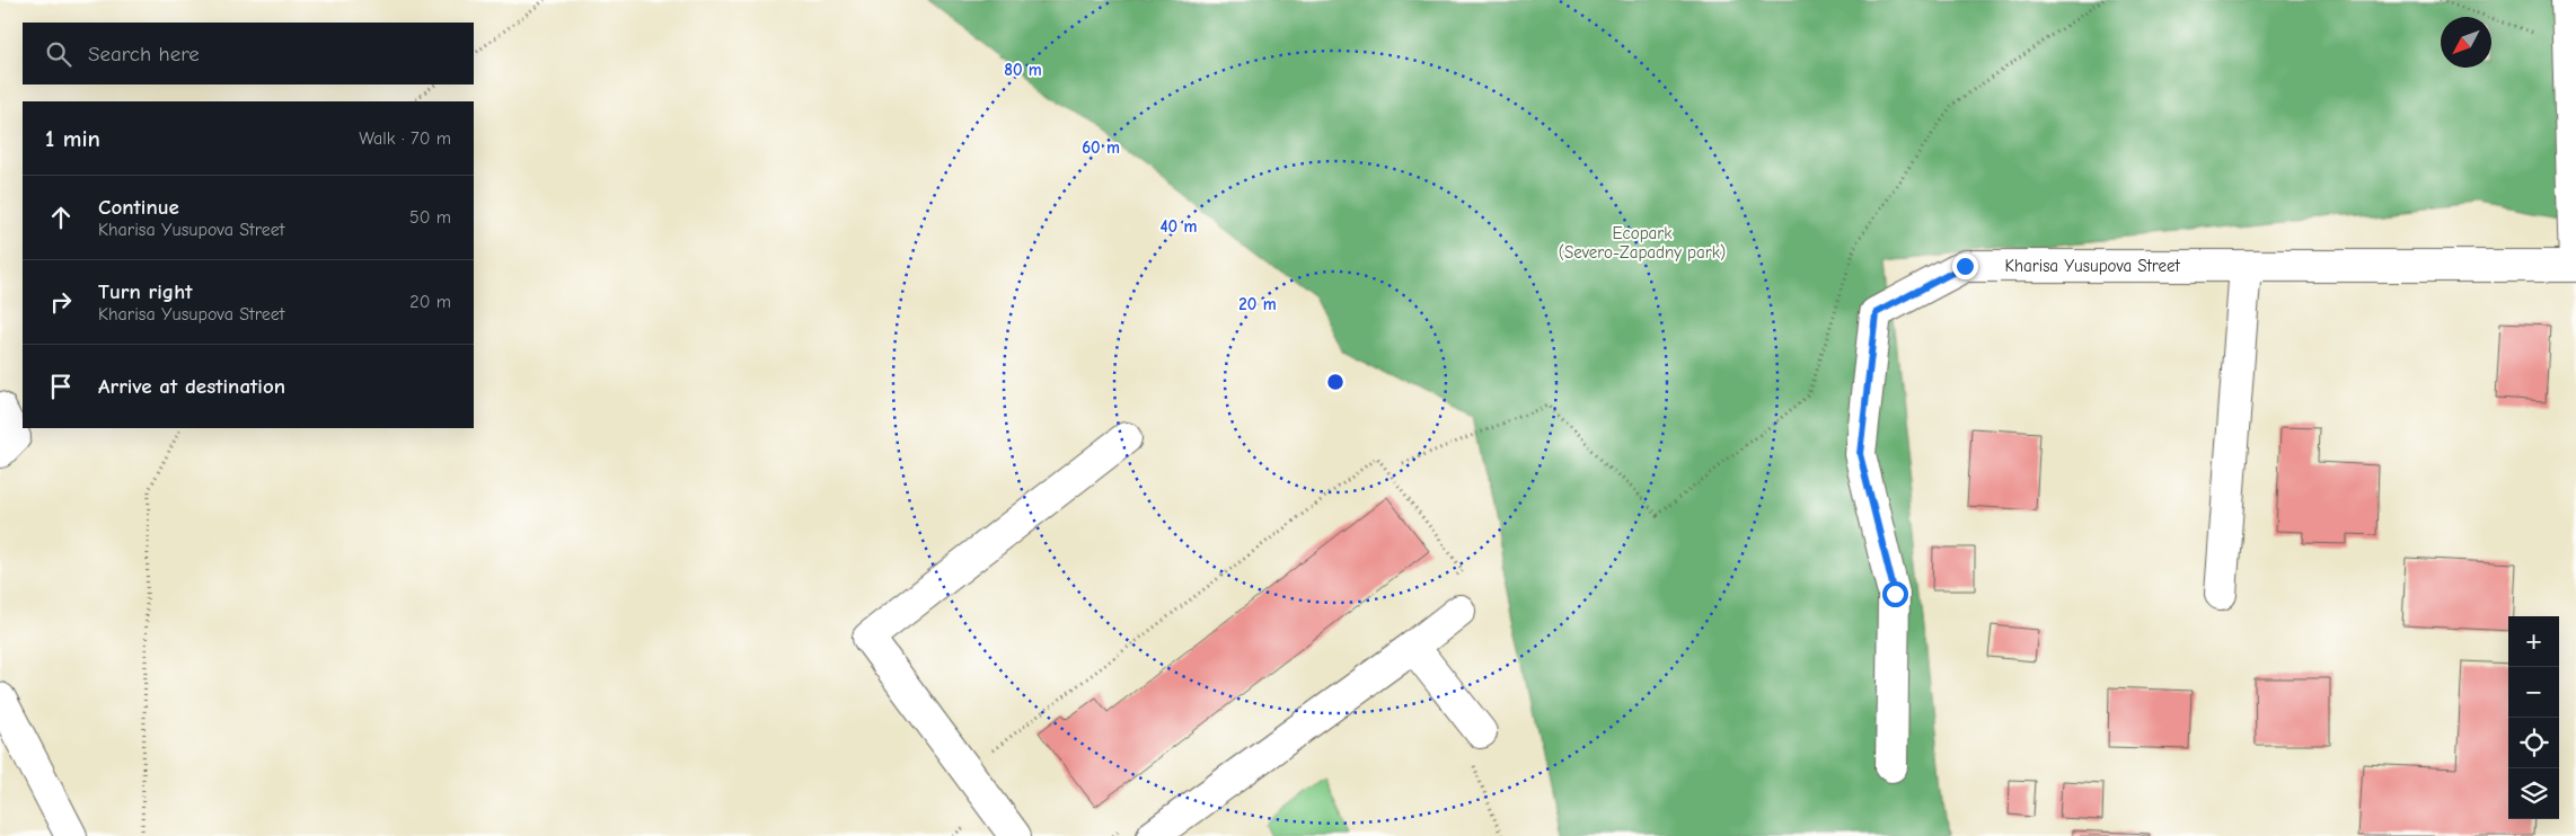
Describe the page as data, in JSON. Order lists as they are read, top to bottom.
{
  "streets": {
    "street": ["Kharisa Yusupova Street"]
  },
  "parks": ["Ecopark (Severo-Zapadny park)"],
  "north": "bottom left",
  "page": {
    "search": "Search here",
    "heading": ["1 min", "Walk · 70 m"],
    "list": [
      ["Continue", "Kharisa Yusupova Street", "50 m"],
      ["Turn right", "Kharisa Yusupova Street", "20 m"],
      "Arrive at destination"
    ],
    "map_buttons": ["+", "−"]
  },
  "rings": [
    "80 m",
    "60 m",
    "40 m",
    "20 m"
  ]
}
